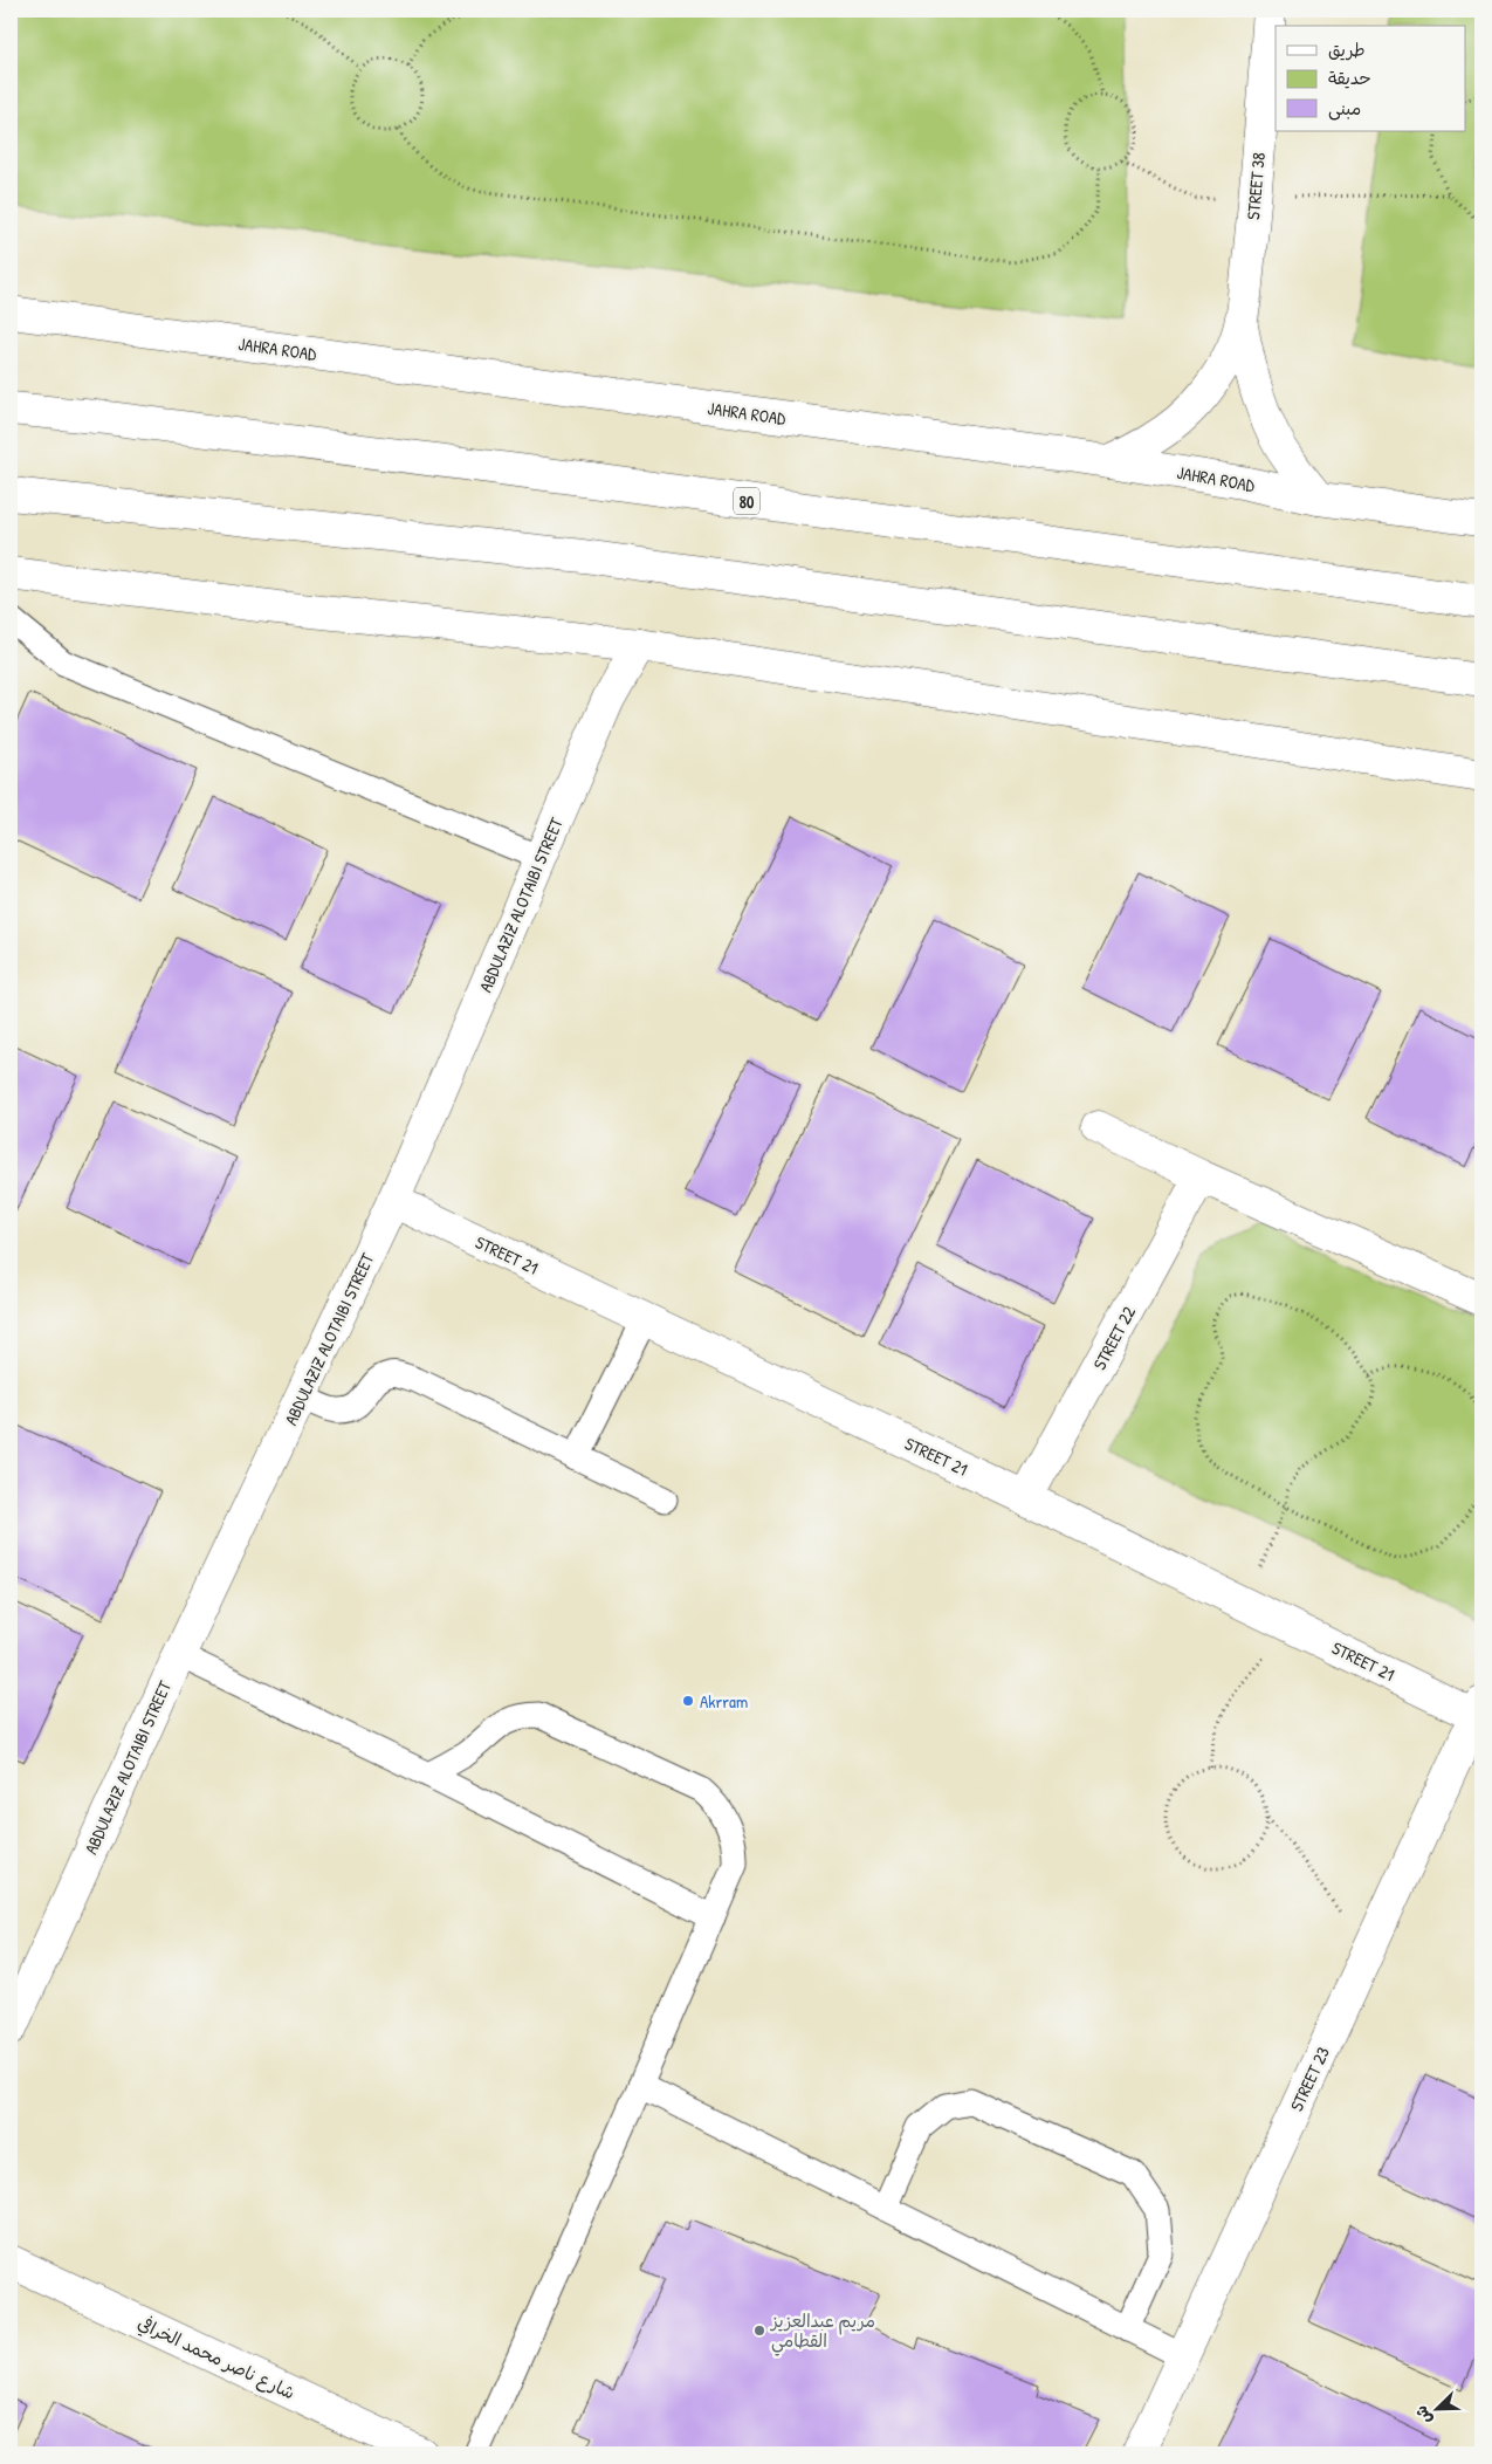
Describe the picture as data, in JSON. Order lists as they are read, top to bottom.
{
  "streets": {
    "main road": [
      "STREET 38",
      "JAHRA ROAD",
      "80",
      "ABDULAZIZ ALOTAIBI STREET",
      "STREET 21",
      "STREET 22",
      "STREET 23",
      "شارع ناصر محمد الخرافي"
    ]
  },
  "crossings": [
    ["STREET 38", "JAHRA ROAD"],
    ["ABDULAZIZ ALOTAIBI STREET", "STREET 21"],
    ["STREET 21", "STREET 22"],
    ["STREET 21", "STREET 23"]
  ],
  "places": ["Akrram", "مريم عبدالعزيز القطامي"],
  "legend": ["طريق", "حديقة", "مبنى"],
  "north": "bottom left"
}
